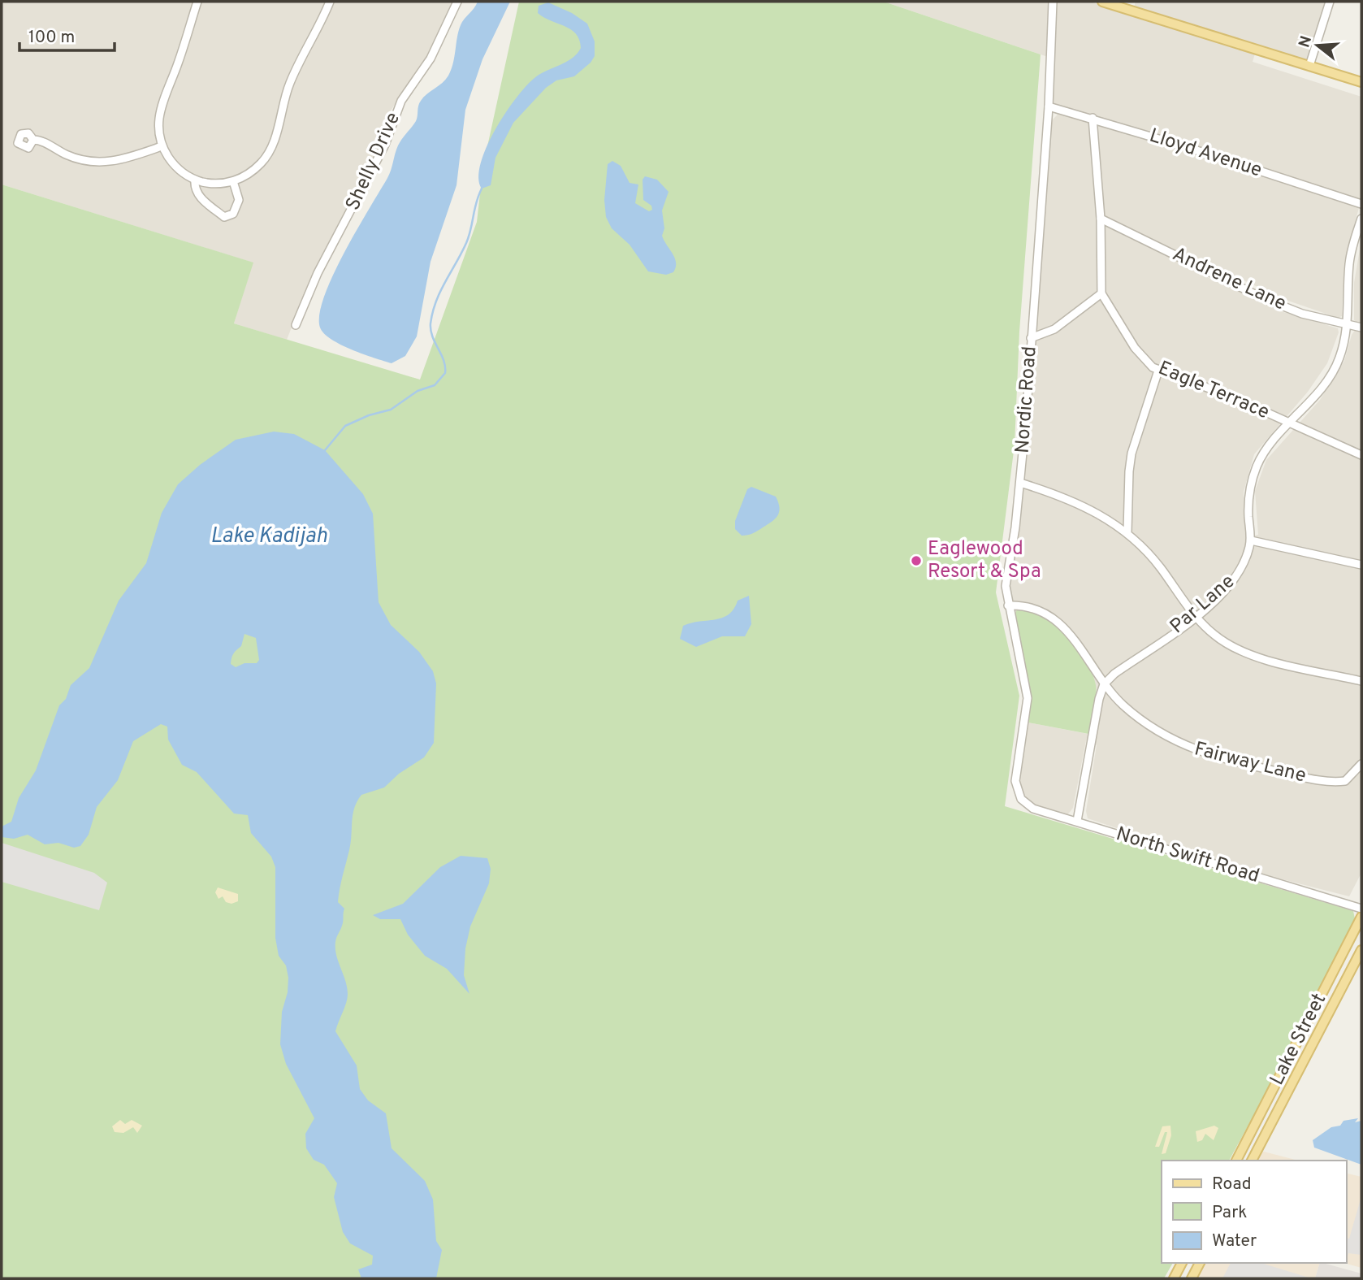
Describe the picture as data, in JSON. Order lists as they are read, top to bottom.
{
  "streets": {
    "main road": ["Lake Street"],
    "street": [
      "Lloyd Avenue",
      "Shelly Drive",
      "Andrene Lane",
      "Eagle Terrace",
      "Nordic Road",
      "Par Lane",
      "Fairway Lane",
      "North Swift Road"
    ]
  },
  "crossings": [
    ["Lloyd Avenue", "Nordic Road"],
    ["Andrene Lane", "Par Lane"],
    ["Eagle Terrace", "Par Lane"],
    ["Nordic Road", "Fairway Lane"],
    ["Nordic Road", "North Swift Road"],
    ["Par Lane", "Fairway Lane"]
  ],
  "water": ["Lake Kadijah"],
  "places": ["Eaglewood Resort & Spa"],
  "legend": ["Road", "Park", "Water"],
  "scale_bar": "100 m",
  "north": "left"
}
